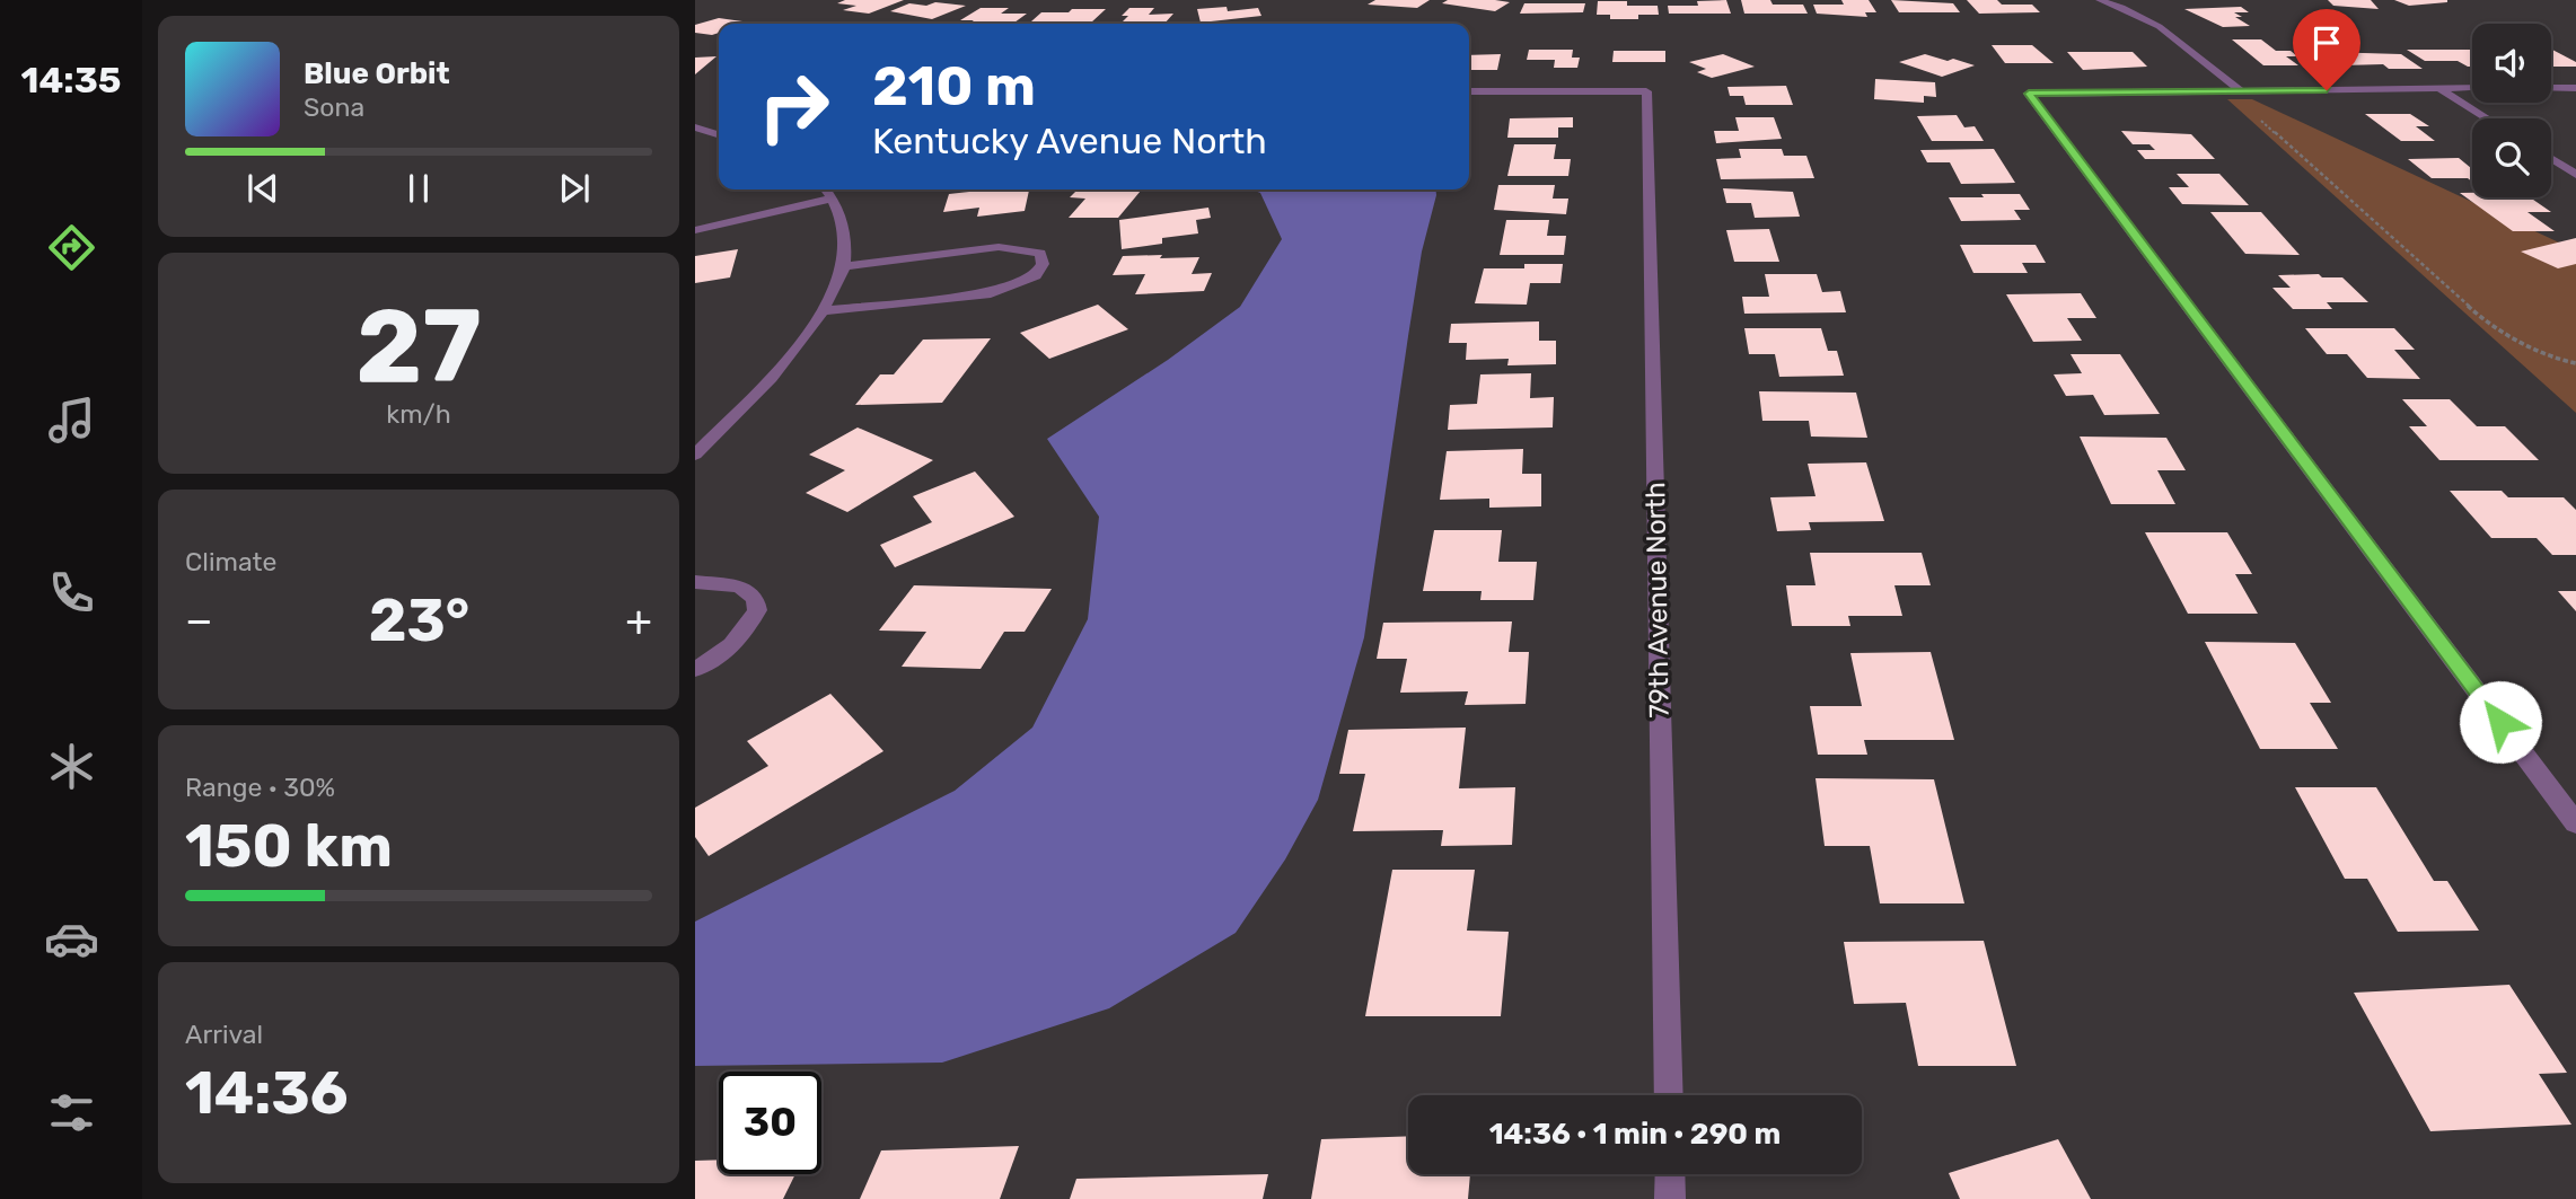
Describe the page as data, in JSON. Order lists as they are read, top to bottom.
{
  "streets": {
    "street": ["79th Avenue North"]
  },
  "page": {
    "tabs": "14:35",
    "turn": ["210 m", "Kentucky Avenue North"],
    "song": ["Blue Orbit", "Sona"],
    "tile": [
      ["27", "km/h"],
      "Climate",
      ["Range · 30%", "150 km"],
      ["Arrival", "14:36"]
    ],
    "heat": ["−", "23°", "+"],
    "limit": "30",
    "trip": "14:36 · 1 min · 290 m"
  }
}
